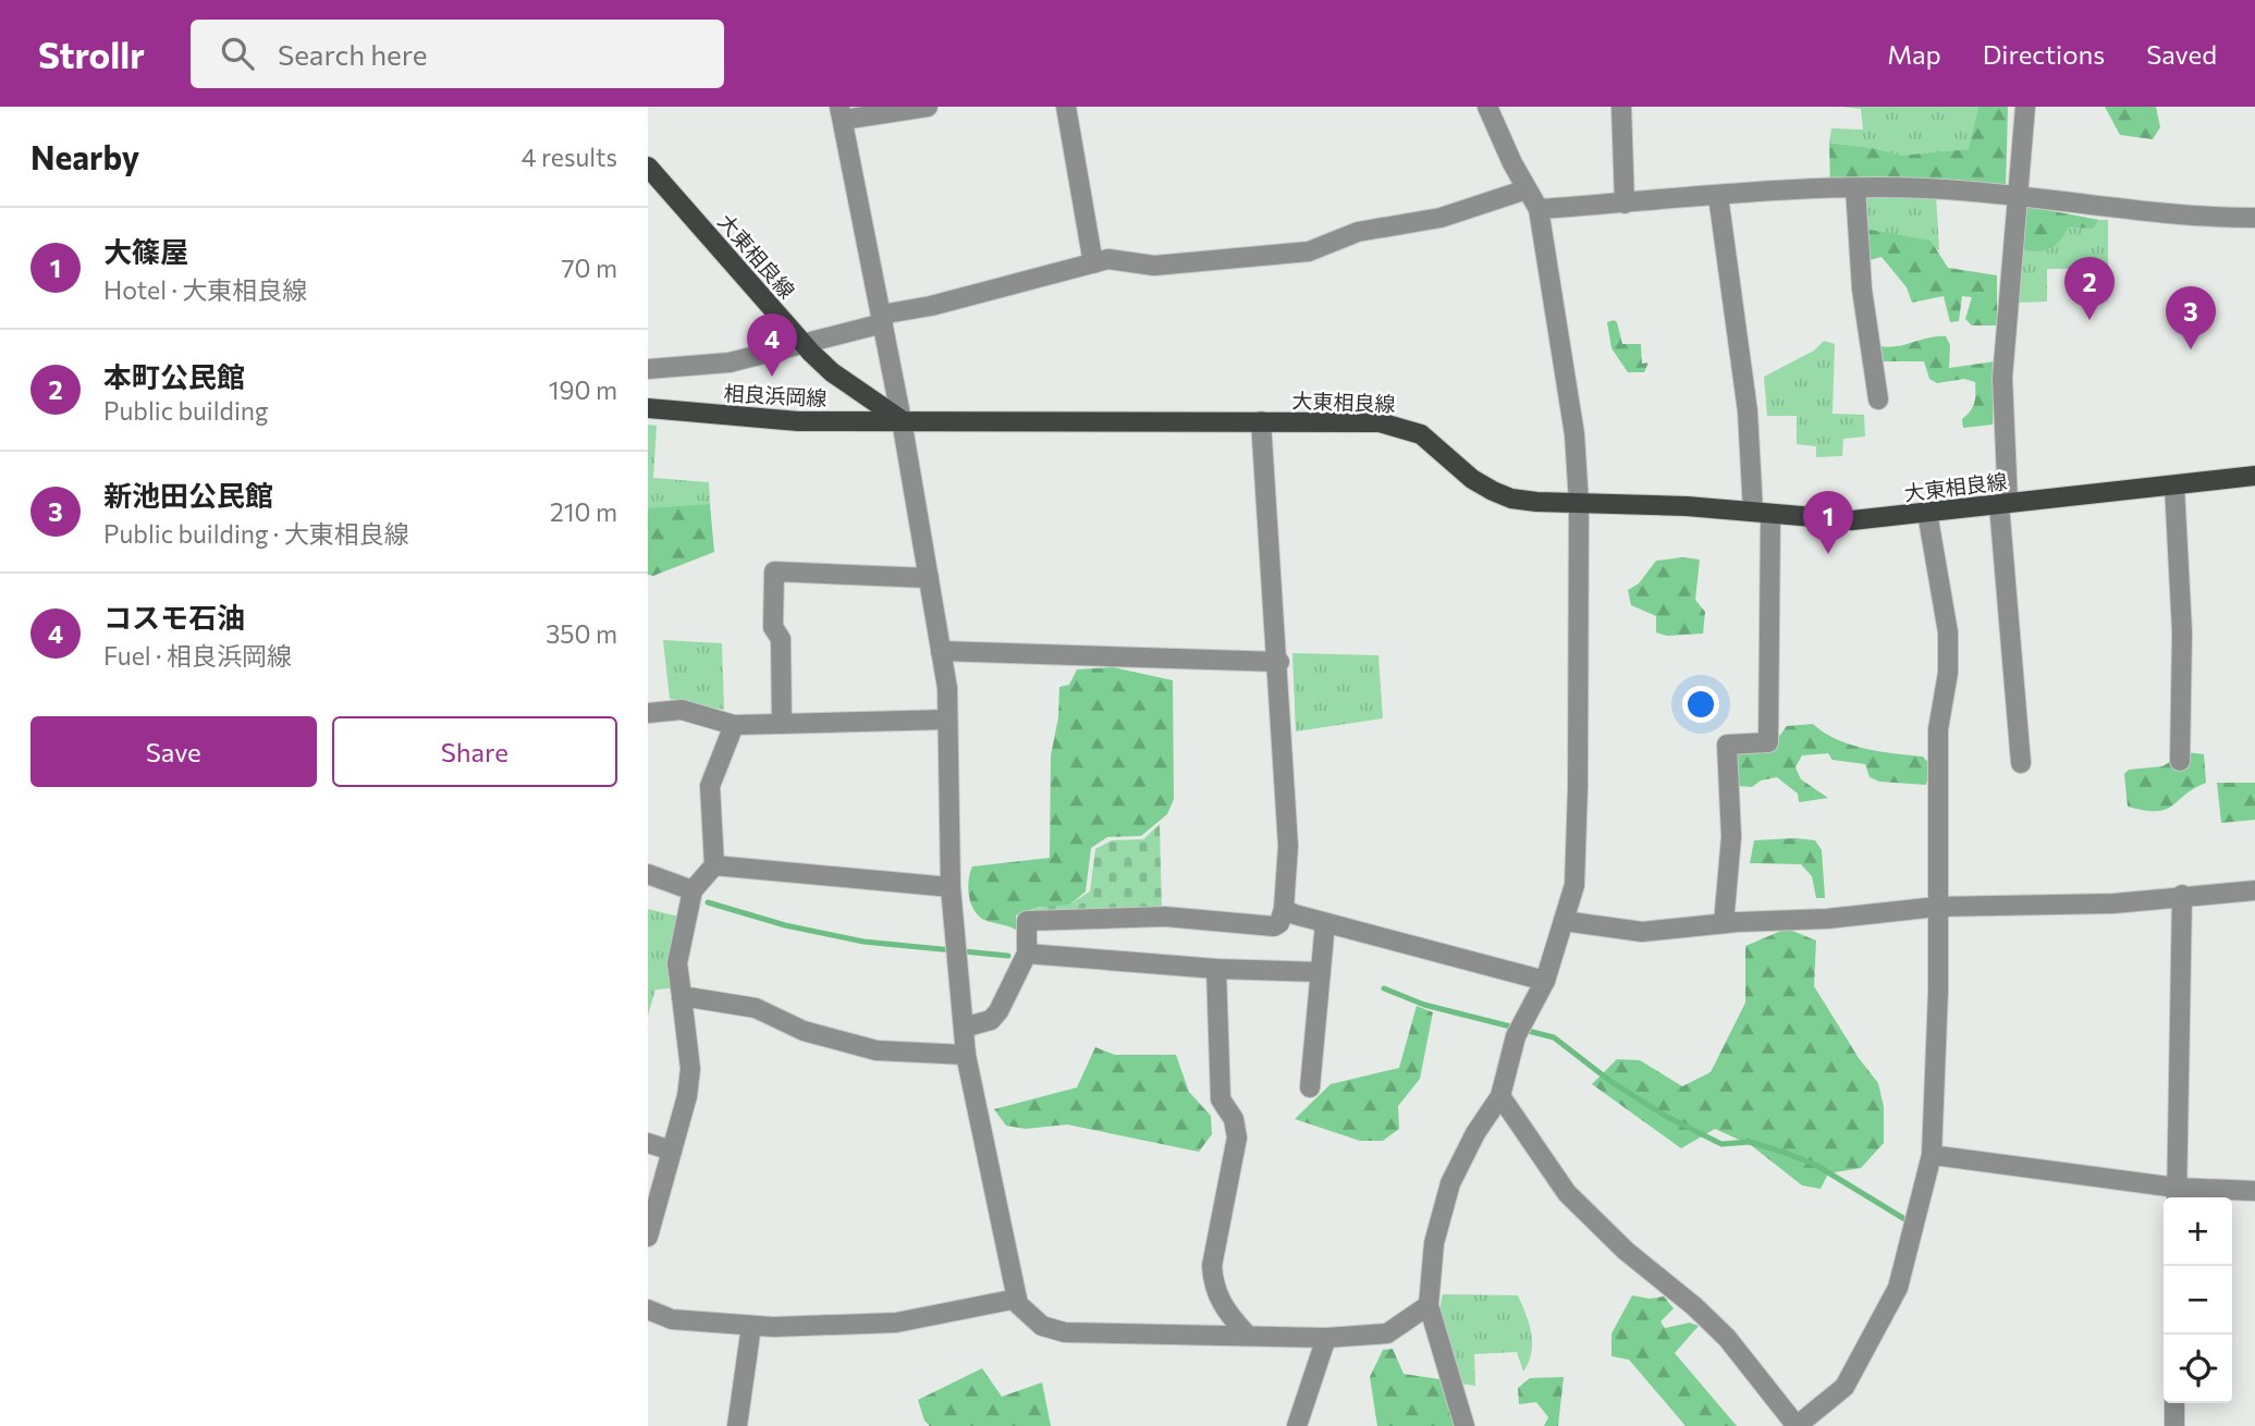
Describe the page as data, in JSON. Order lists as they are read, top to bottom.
{
  "streets": {
    "main road": ["大東相良線", "相良浜岡線"]
  },
  "crossings": [
    ["大東相良線", "相良浜岡線"]
  ],
  "page": {
    "header": "Strollr",
    "search": "Search here",
    "nav": ["Map", "Directions", "Saved"],
    "heading": ["Nearby", "4 results"],
    "list": [
      {
        "mark": "1",
        "name": "大篠屋",
        "note": "Hotel · 大東相良線",
        "value": "70 m"
      },
      {
        "mark": "2",
        "name": "本町公民館",
        "note": "Public building",
        "value": "190 m"
      },
      {
        "mark": "3",
        "name": "新池田公民館",
        "note": "Public building · 大東相良線",
        "value": "210 m"
      },
      {
        "mark": "4",
        "name": "コスモ石油",
        "note": "Fuel · 相良浜岡線",
        "value": "350 m"
      }
    ],
    "pins": [
      "2",
      "3",
      "4",
      "1"
    ],
    "buttons": ["Save", "Share"],
    "map_buttons": ["+", "−"]
  }
}
